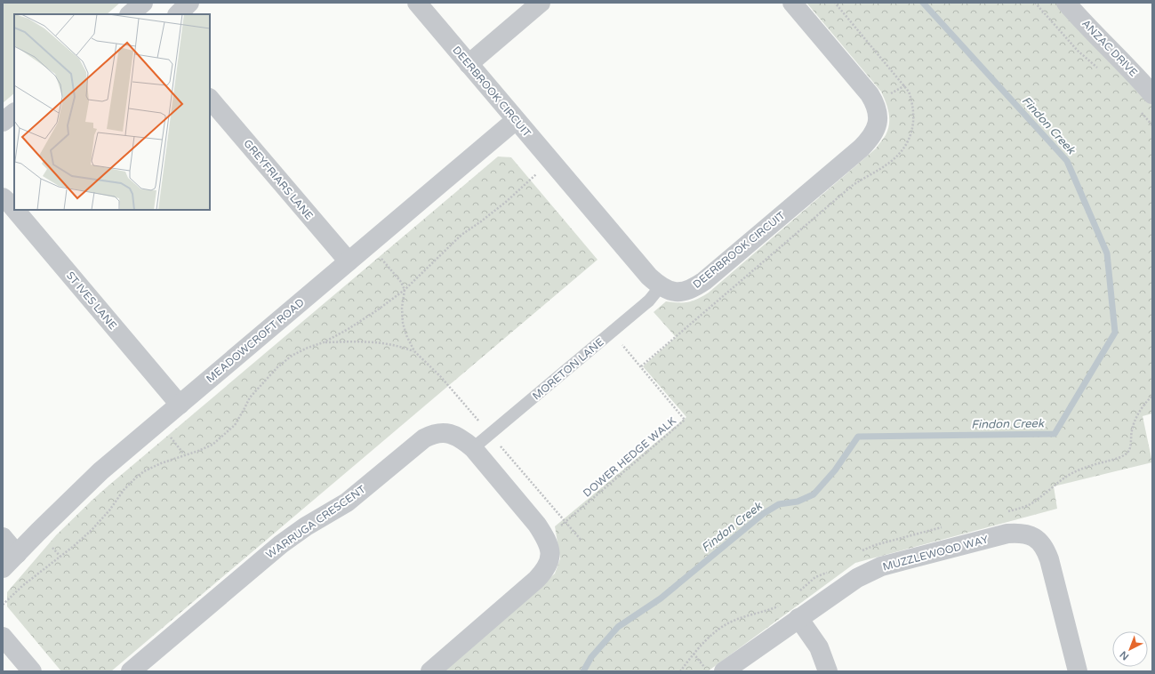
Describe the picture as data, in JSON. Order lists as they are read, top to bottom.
{
  "streets": {
    "street": [
      "ANZAC DRIVE",
      "DEERBROOK CIRCUIT",
      "GREYFRIARS LANE",
      "ST IVES LANE",
      "MEADOWCROFT ROAD",
      "WARRUGA CRESCENT",
      "MUZZLEWOOD WAY"
    ],
    "lane": ["MORETON LANE"],
    "path": ["DOWER HEDGE WALK"]
  },
  "crossings": [
    ["DEERBROOK CIRCUIT", "MEADOWCROFT ROAD"],
    ["DEERBROOK CIRCUIT", "MORETON LANE"],
    ["GREYFRIARS LANE", "MEADOWCROFT ROAD"],
    ["ST IVES LANE", "MEADOWCROFT ROAD"],
    ["MORETON LANE", "DOWER HEDGE WALK"],
    ["MORETON LANE", "WARRUGA CRESCENT"],
    ["DOWER HEDGE WALK", "WARRUGA CRESCENT"]
  ],
  "water": ["Findon Creek"],
  "north": "bottom left"
}
